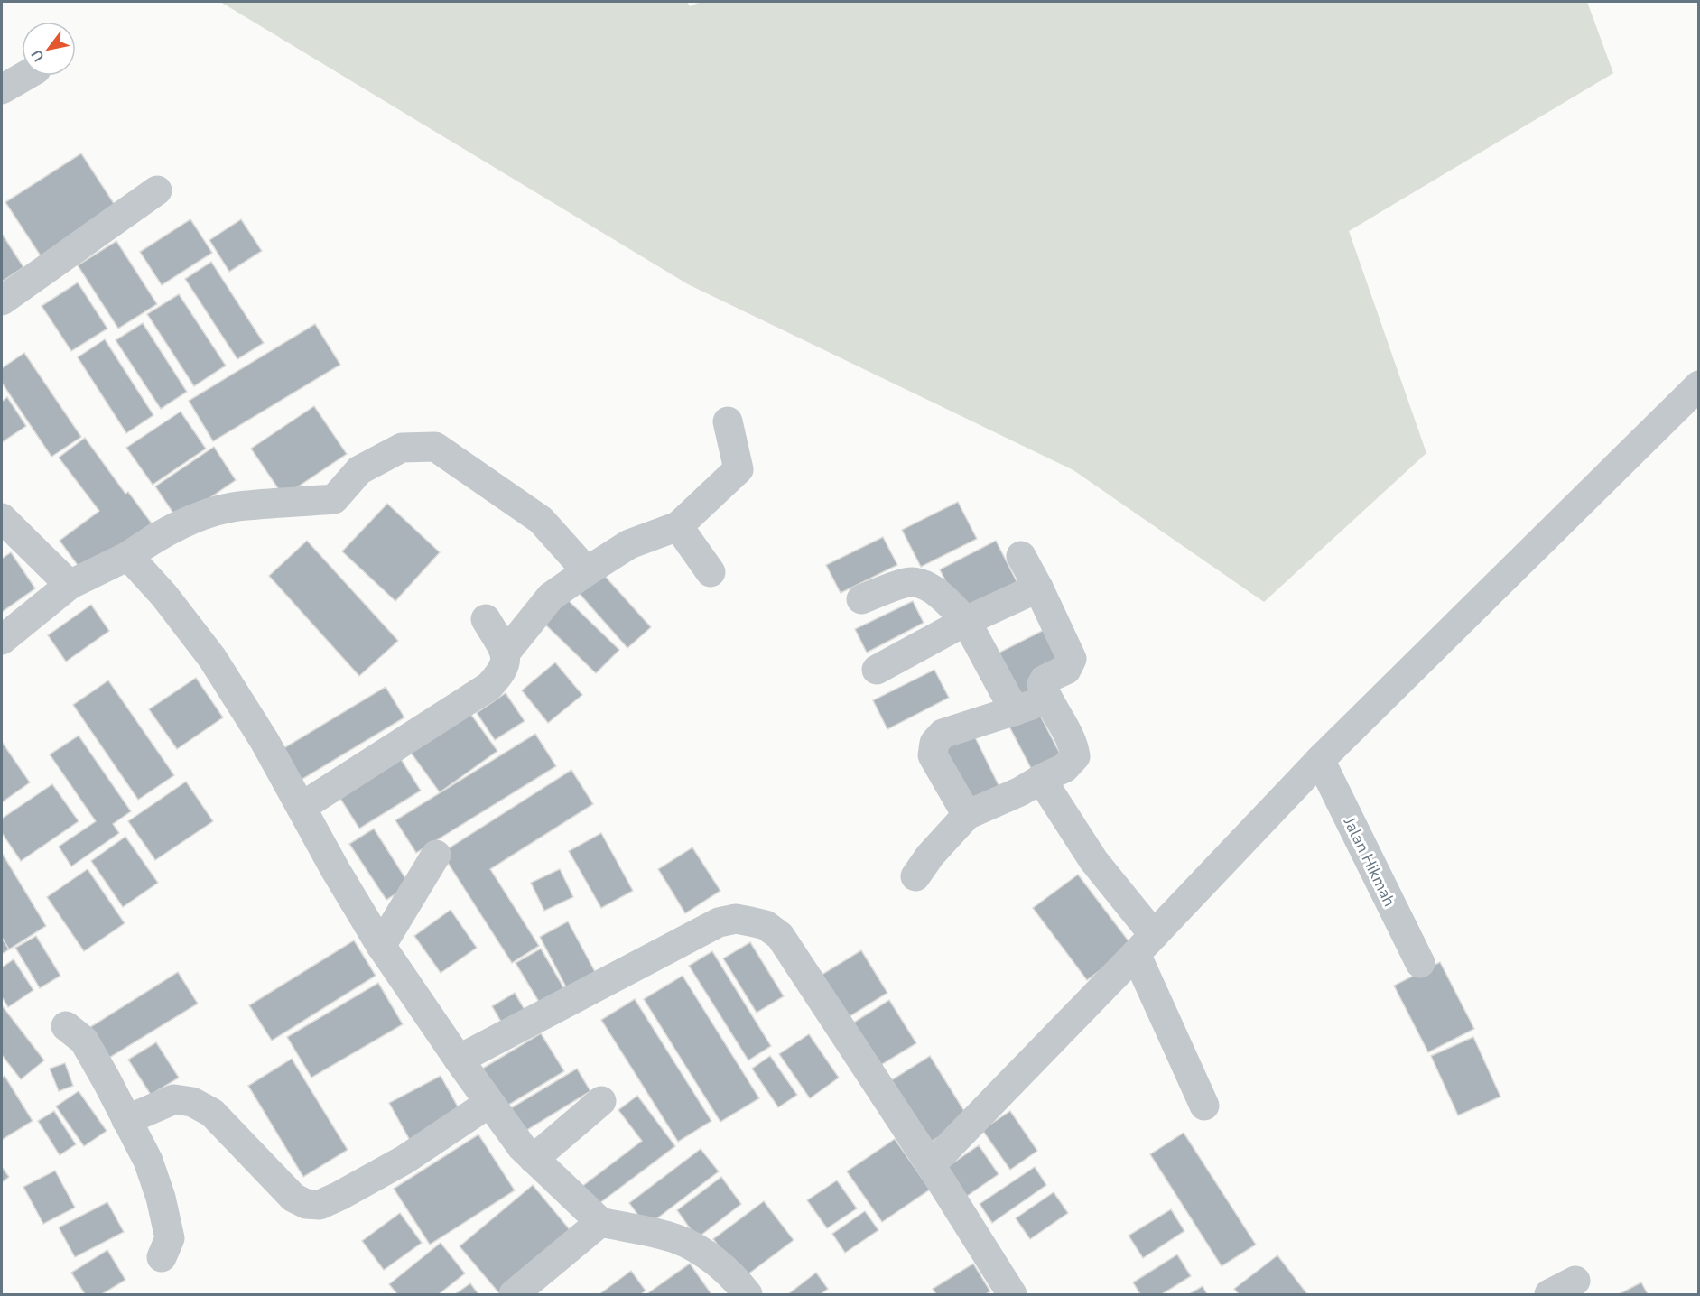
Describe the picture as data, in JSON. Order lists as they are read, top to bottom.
{
  "streets": {
    "street": ["Jalan Hikmah"]
  },
  "north": "bottom left"
}
